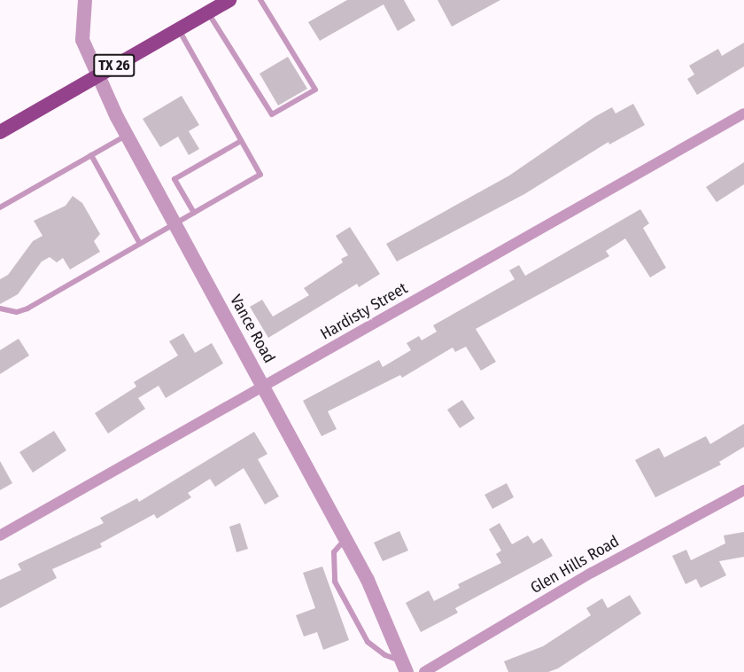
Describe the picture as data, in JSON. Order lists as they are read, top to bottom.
{
  "streets": {
    "main road": ["TX 26"],
    "street": ["Hardisty Street", "Vance Road", "Glen Hills Road"]
  },
  "crossings": [
    ["TX 26", "Vance Road"],
    ["Hardisty Street", "Vance Road"]
  ]
}
